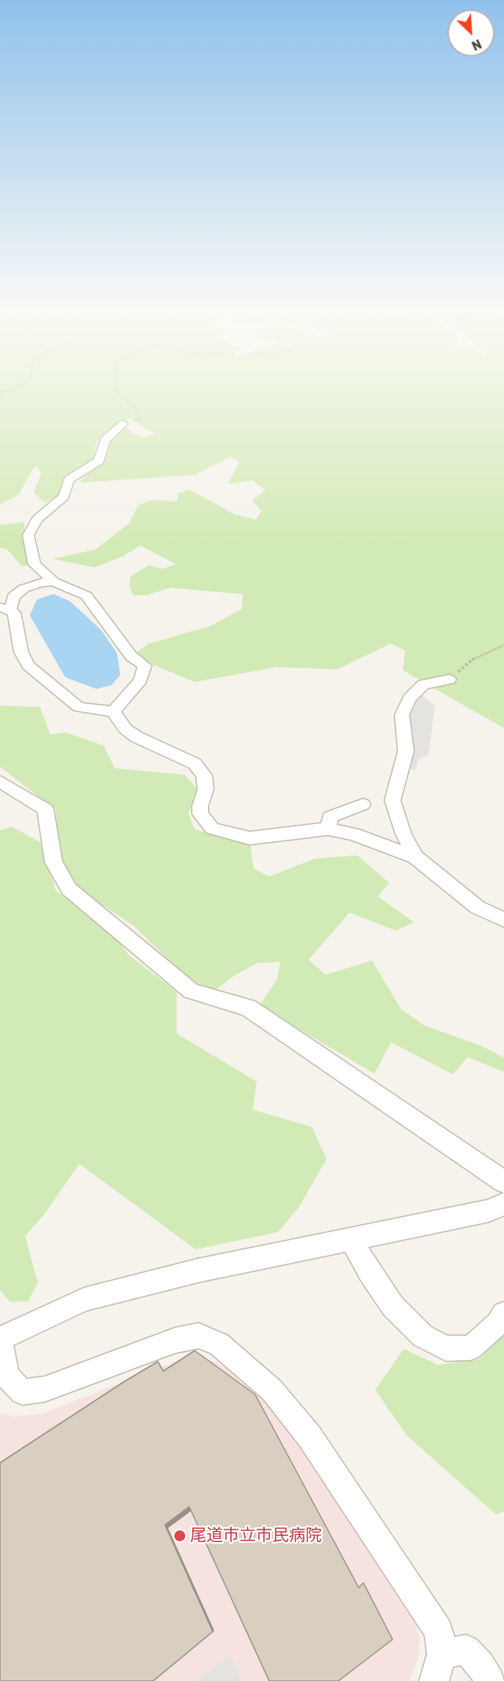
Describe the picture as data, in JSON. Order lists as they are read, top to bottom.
{
  "places": ["尾道市立市民病院"],
  "north": "bottom right"
}
